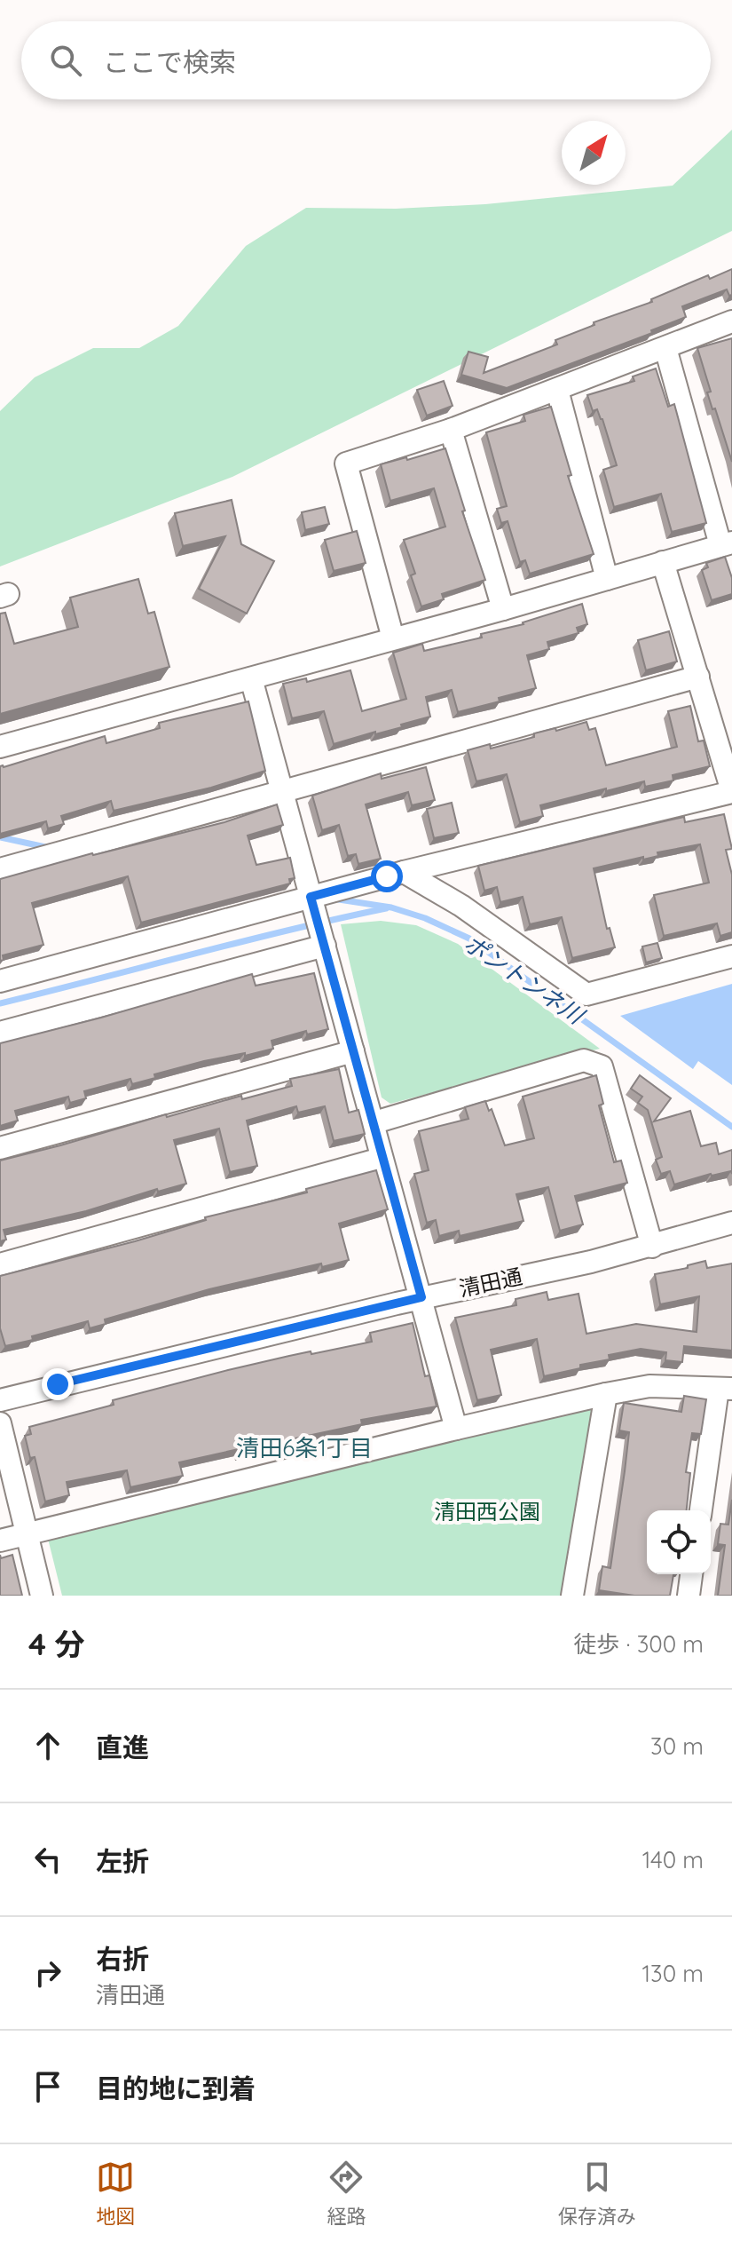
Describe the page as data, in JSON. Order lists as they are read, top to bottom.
{
  "streets": {
    "street": ["清田通"]
  },
  "districts": ["清田6条1丁目"],
  "water": ["ポントンネ川"],
  "parks": ["清田西公園"],
  "north": "top right",
  "page": {
    "search": "ここで検索",
    "heading": ["4 分", "徒歩 · 300 m"],
    "list": [
      ["直進", "30 m"],
      ["左折", "140 m"],
      ["右折", "清田通", "130 m"],
      "目的地に到着"
    ],
    "nav": ["地図", "経路", "保存済み"]
  }
}
